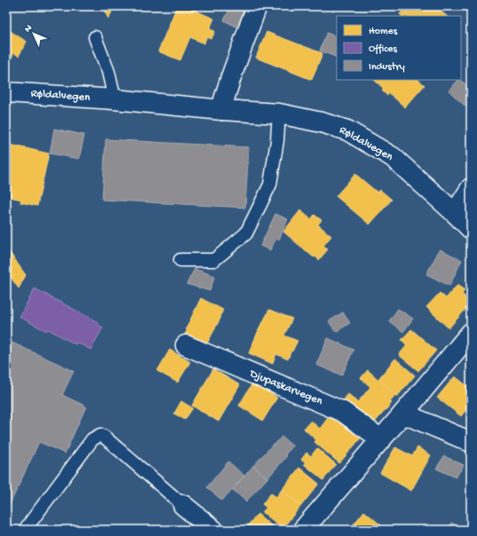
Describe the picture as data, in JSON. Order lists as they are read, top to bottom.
{
  "streets": {
    "street": ["Røldalvegen", "Djupaskarvegen"]
  },
  "legend": ["Homes", "Offices", "Industry"],
  "north": "top left"
}
